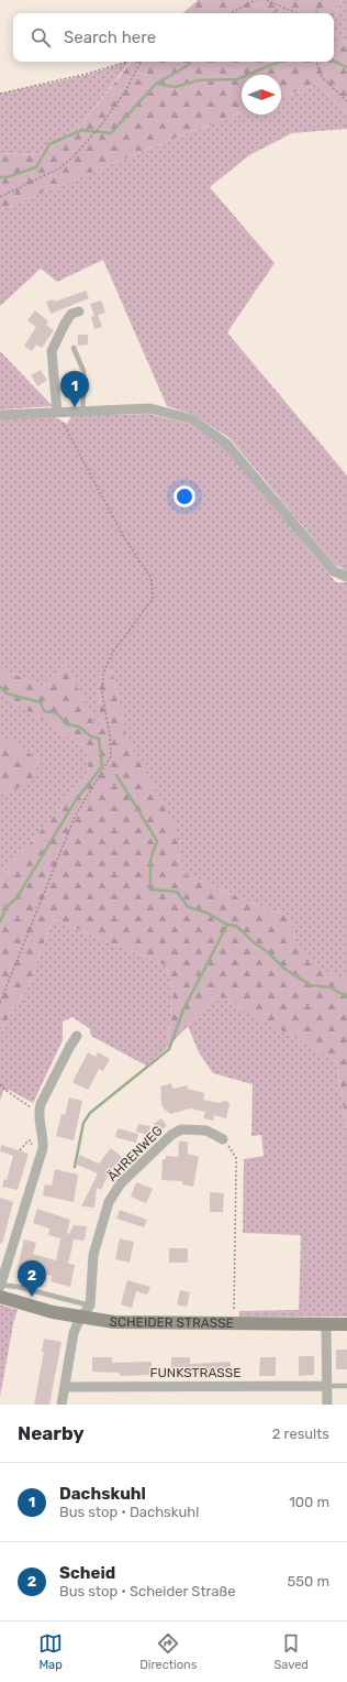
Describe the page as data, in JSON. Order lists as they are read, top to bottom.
{
  "streets": {
    "main road": ["SCHEIDER STRASSE"],
    "street": ["ÄHRENWEG", "FUNKSTRASSE"]
  },
  "north": "right",
  "page": {
    "search": "Search here",
    "pins": ["1", "2"],
    "heading": ["Nearby", "2 results"],
    "list": [
      {
        "mark": "1",
        "name": "Dachskuhl",
        "note": "Bus stop · Dachskuhl",
        "value": "100 m"
      },
      {
        "mark": "2",
        "name": "Scheid",
        "note": "Bus stop · Scheider Straße",
        "value": "550 m"
      }
    ],
    "nav": ["Map", "Directions", "Saved"]
  }
}
